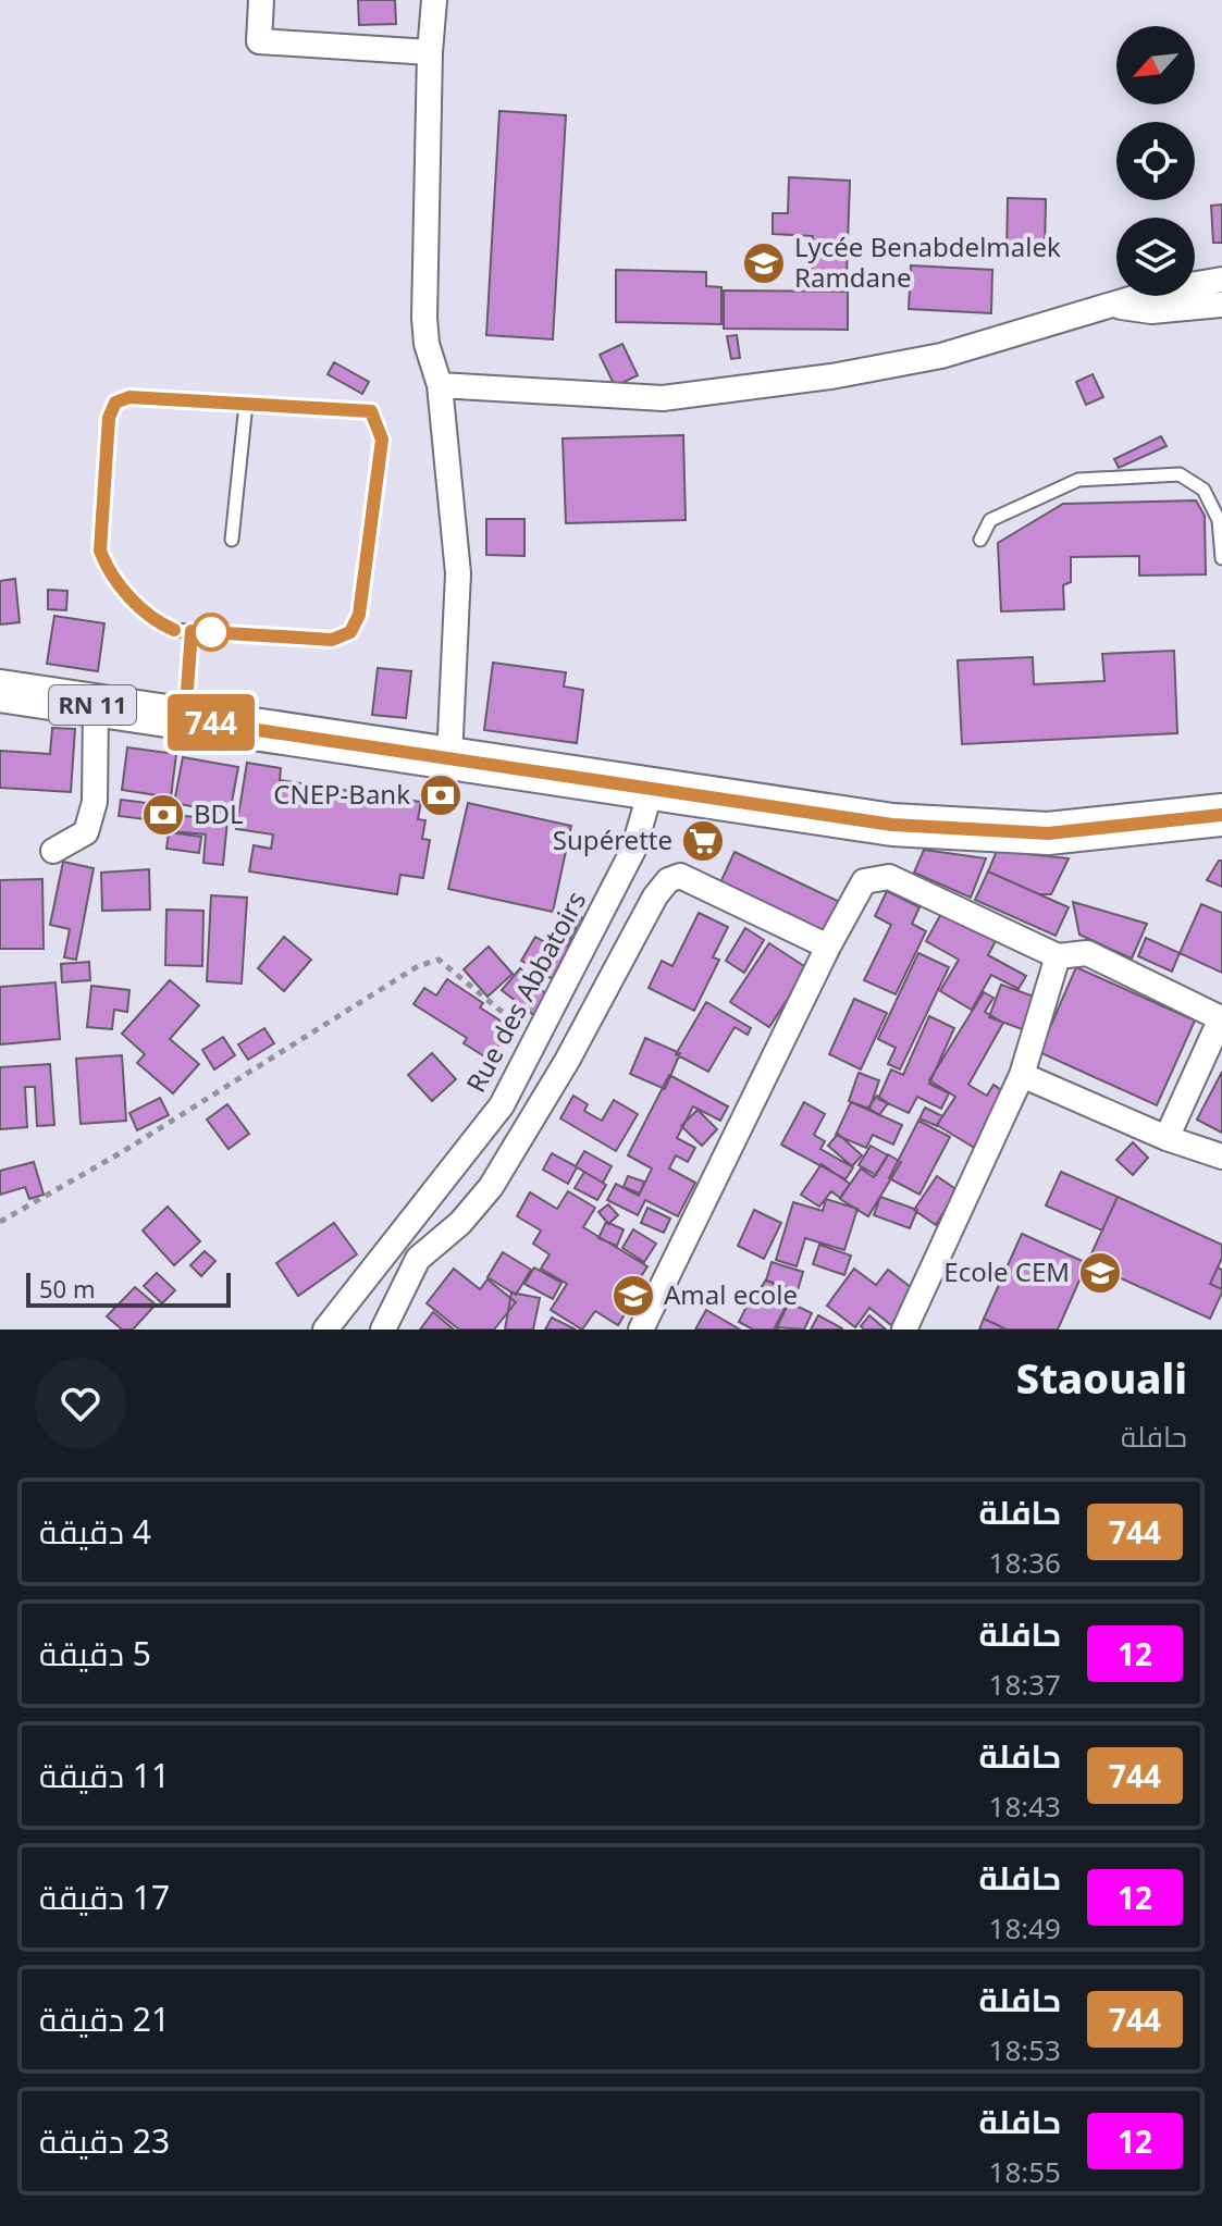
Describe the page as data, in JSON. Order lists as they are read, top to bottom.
{
  "streets": {
    "highway": ["RN 11"],
    "street": ["Rue des Abbatoirs"]
  },
  "crossings": [
    ["RN 11", "Rue des Abbatoirs"]
  ],
  "places": {
    "school or university": ["Lycée Benabdelmalek Ramdane", "Ecole CEM", "Amal ecole"],
    "bank": ["CNEP-Bank", "BDL"],
    "supermarket": ["Supérette"]
  },
  "lines": ["bus line 744"],
  "scale_bar": "50 m",
  "north": "bottom left",
  "page": {
    "on_map": "744",
    "scale": "50 m",
    "heading": ["Staouali", "حافلة"],
    "list": [
      {
        "mark": "744",
        "name": "حافلة",
        "note": "18:36",
        "value": "4 دقيقة"
      },
      {
        "mark": "12",
        "name": "حافلة",
        "note": "18:37",
        "value": "5 دقيقة"
      },
      {
        "mark": "744",
        "name": "حافلة",
        "note": "18:43",
        "value": "11 دقيقة"
      },
      {
        "mark": "12",
        "name": "حافلة",
        "note": "18:49",
        "value": "17 دقيقة"
      },
      {
        "mark": "744",
        "name": "حافلة",
        "note": "18:53",
        "value": "21 دقيقة"
      },
      {
        "mark": "12",
        "name": "حافلة",
        "note": "18:55",
        "value": "23 دقيقة"
      }
    ]
  }
}
